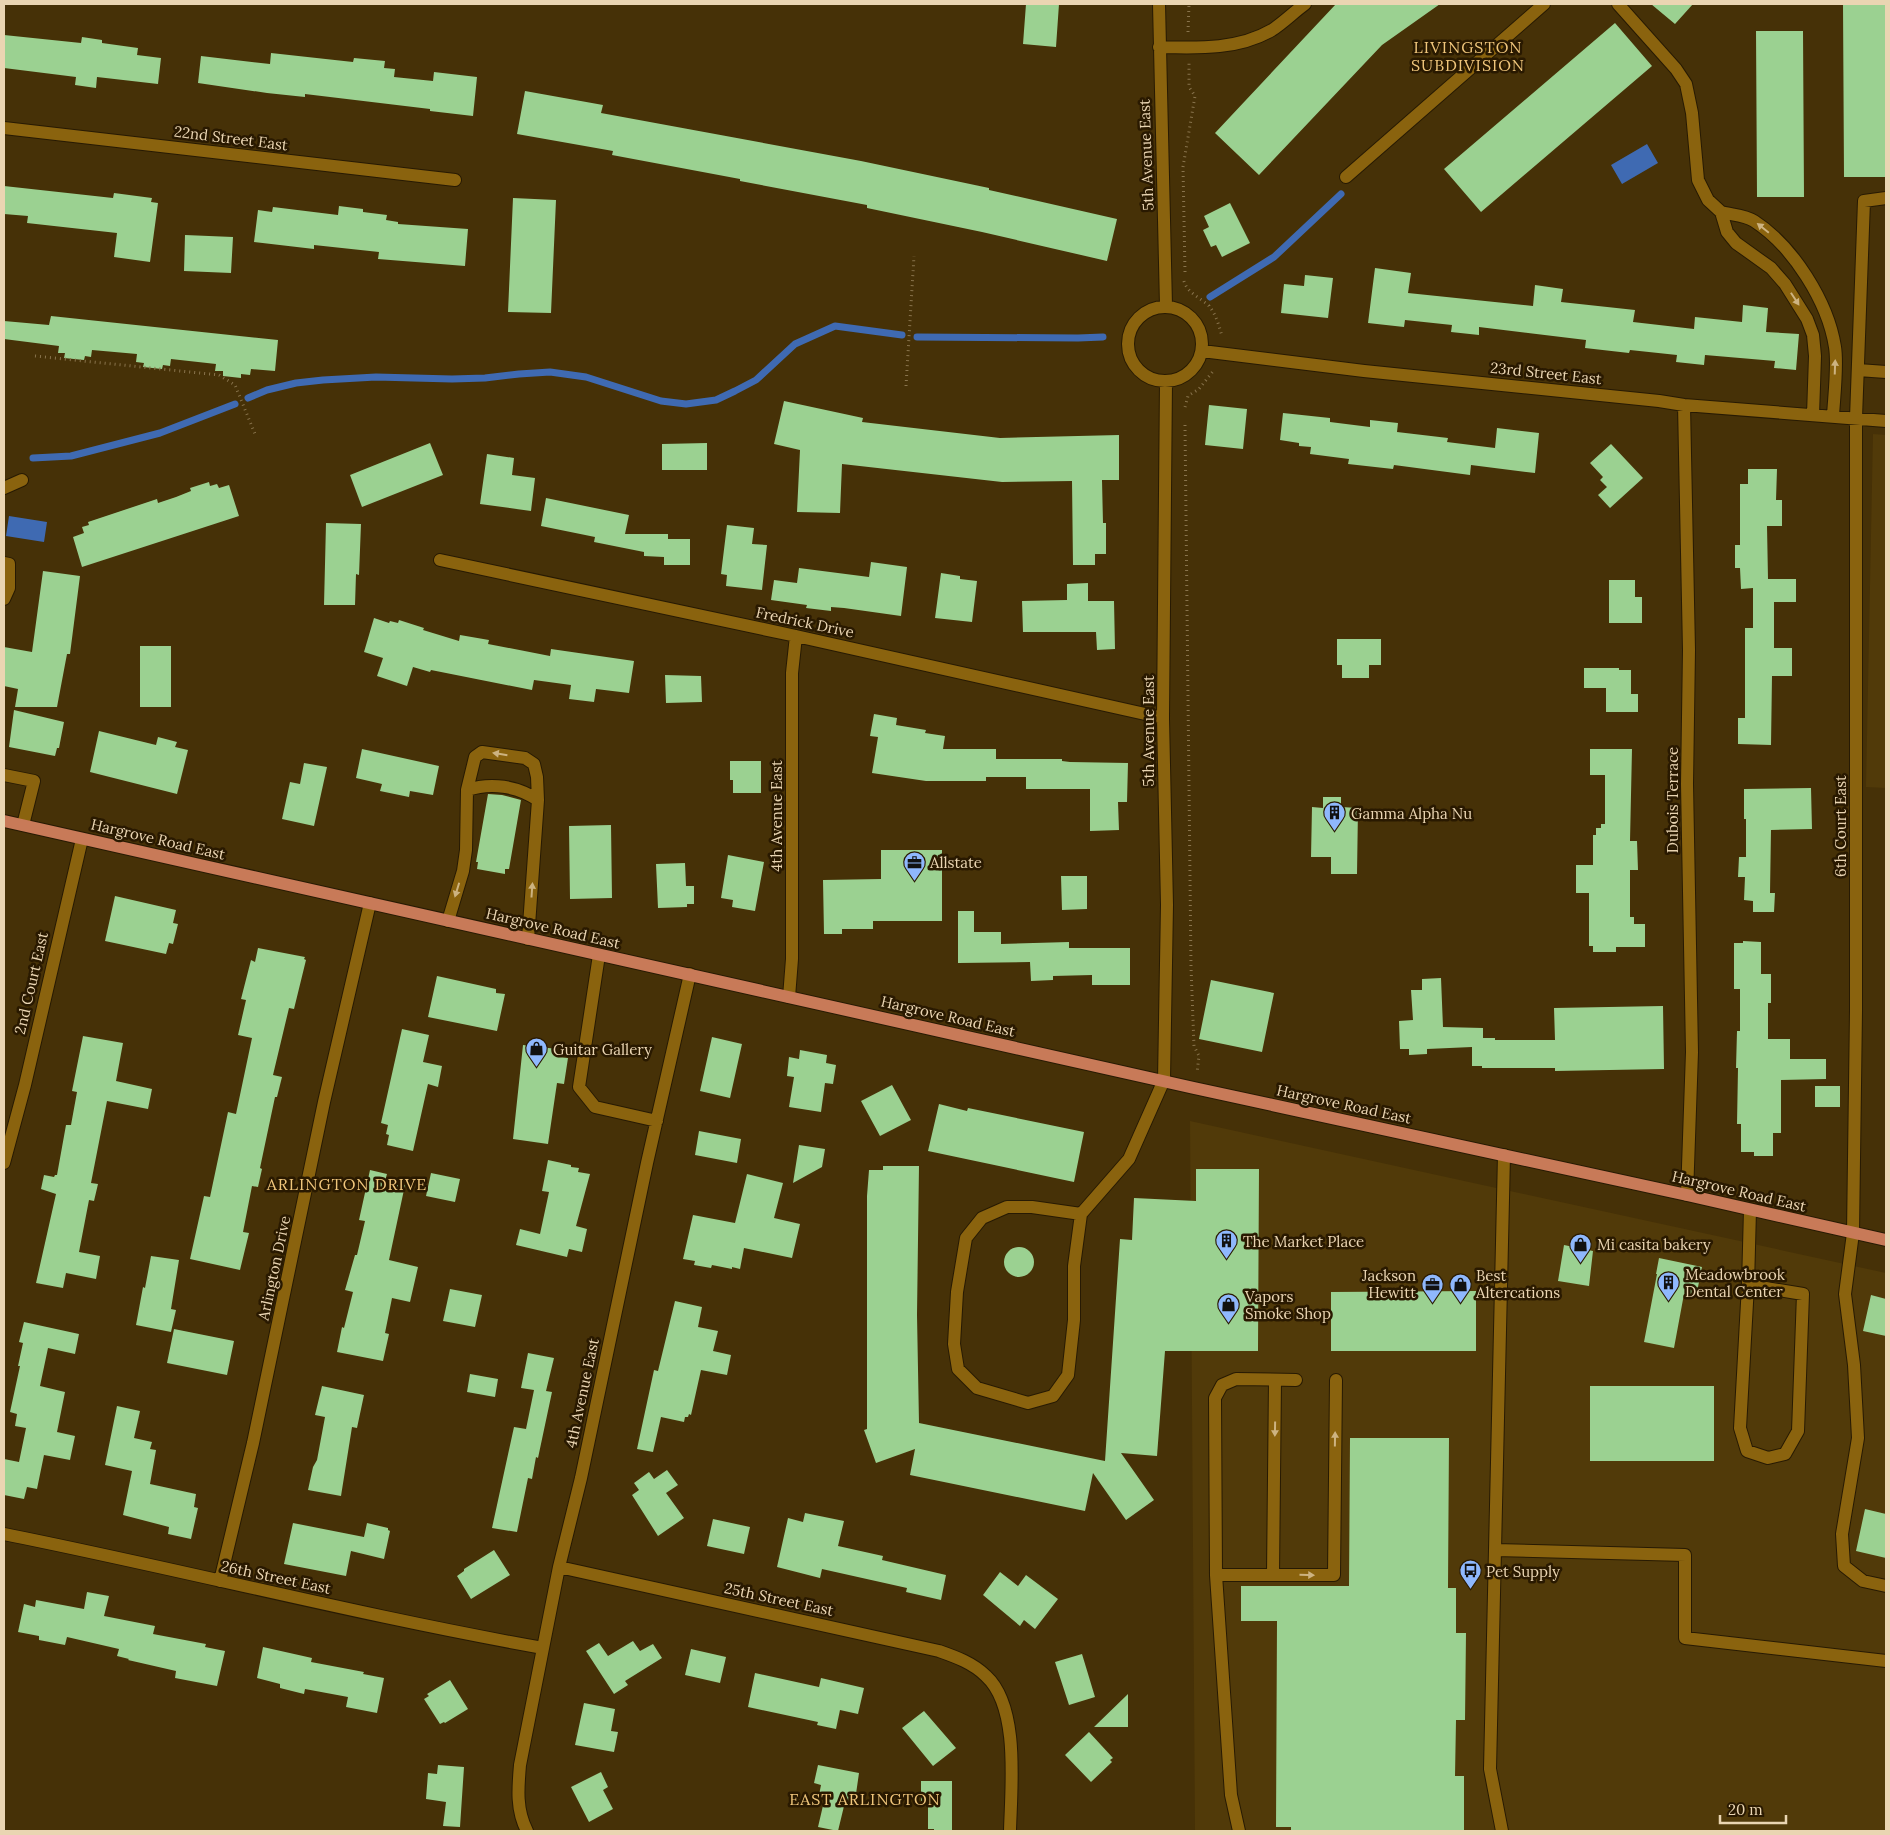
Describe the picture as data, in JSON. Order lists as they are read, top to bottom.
{
  "streets": {
    "main road": ["Hargrove Road East"],
    "street": [
      "22nd Street East",
      "5th Avenue East",
      "23rd Street East",
      "Fredrick Drive",
      "Dubois Terrace",
      "4th Avenue East",
      "6th Court East",
      "2nd Court East",
      "Arlington Drive",
      "26th Street East",
      "25th Street East"
    ]
  },
  "crossings": [
    ["5th Avenue East", "23rd Street East"],
    ["5th Avenue East", "Fredrick Drive"],
    ["5th Avenue East", "Hargrove Road East"],
    ["23rd Street East", "Dubois Terrace"],
    ["23rd Street East", "6th Court East"],
    ["Fredrick Drive", "4th Avenue East"],
    ["Dubois Terrace", "Hargrove Road East"],
    ["4th Avenue East", "Hargrove Road East"],
    ["4th Avenue East", "26th Street East"],
    ["4th Avenue East", "25th Street East"],
    ["6th Court East", "Hargrove Road East"],
    ["Hargrove Road East", "2nd Court East"],
    ["Hargrove Road East", "Arlington Drive"],
    ["Arlington Drive", "26th Street East"]
  ],
  "districts": ["LIVINGSTON SUBDIVISION", "ARLINGTON DRIVE", "EAST ARLINGTON"],
  "places": {
    "building": ["Gamma Alpha Nu", "The Market Place", "Meadowbrook Dental Center"],
    "office": ["Allstate", "Jackson Hewitt"],
    "shop": [
      "Guitar Gallery",
      "Mi casita bakery",
      "Best Altercations",
      "Vapors Smoke Shop"
    ],
    "bus stop": ["Pet Supply"]
  },
  "scale_bar": "20 m"
}
